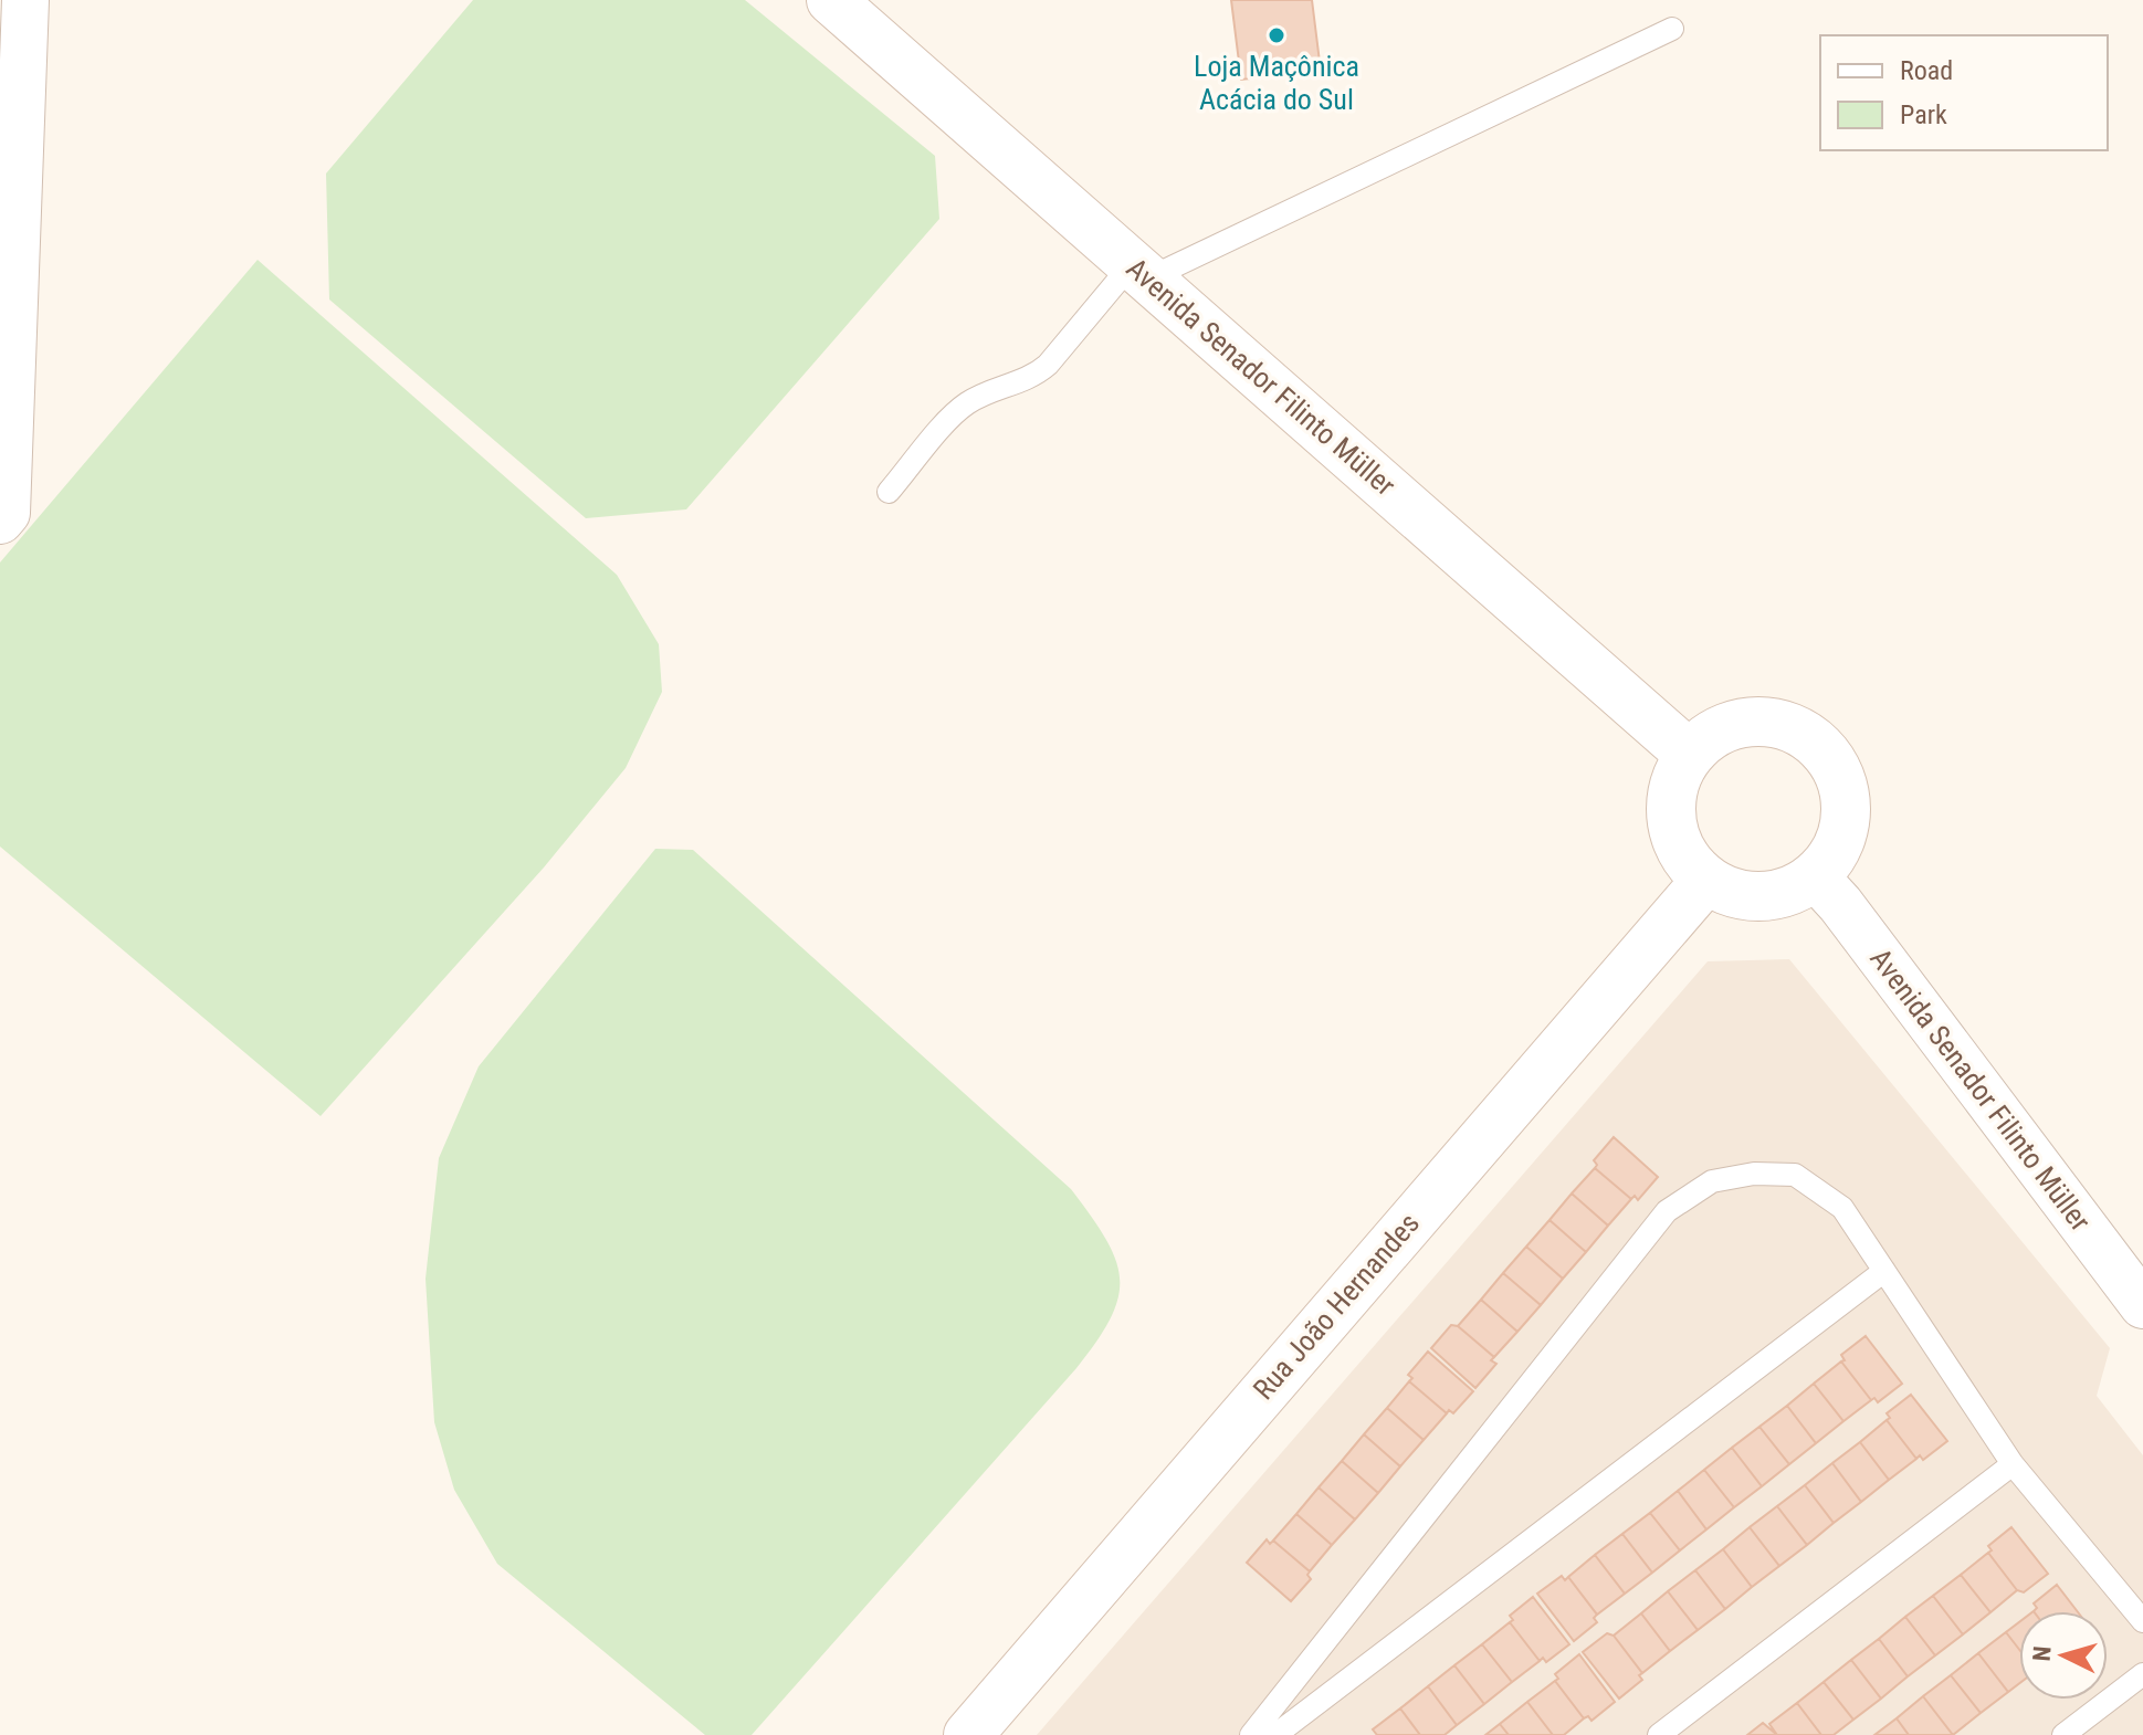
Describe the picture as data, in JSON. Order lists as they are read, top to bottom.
{
  "streets": {
    "street": ["Avenida Senador Filinto Müller", "Rua João Hernandes"]
  },
  "crossings": [
    ["Avenida Senador Filinto Müller", "Rua João Hernandes"]
  ],
  "places": ["Loja Maçônica Acácia do Sul"],
  "legend": ["Road", "Park"],
  "north": "left"
}
